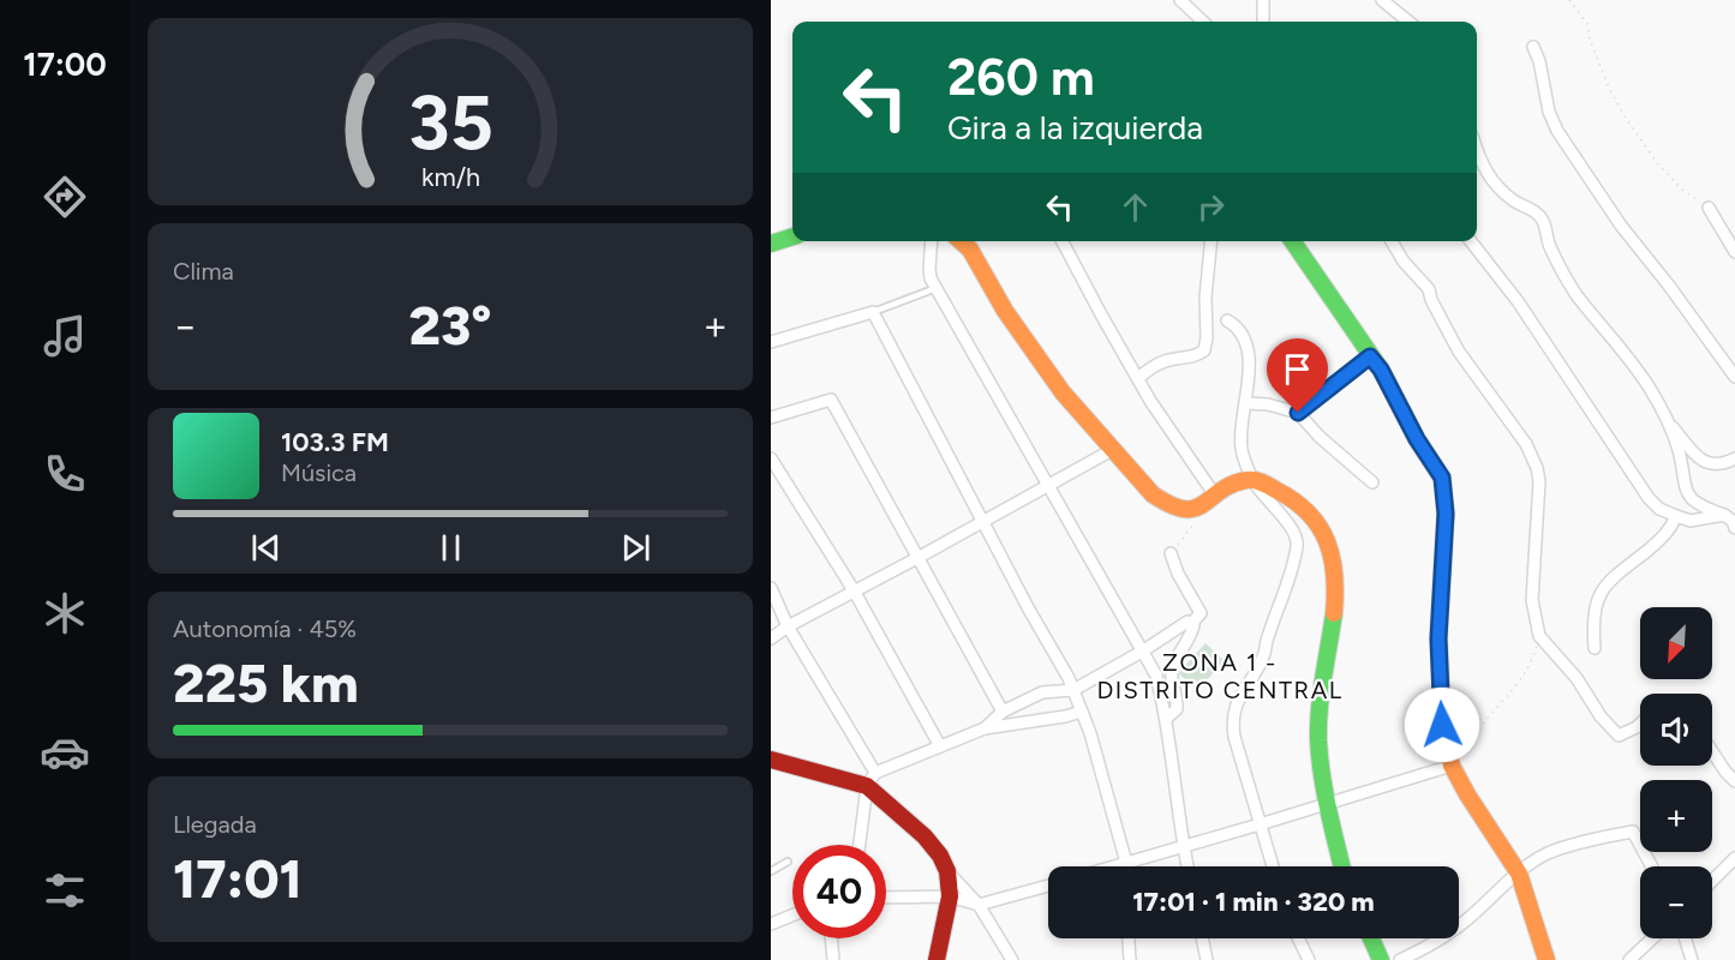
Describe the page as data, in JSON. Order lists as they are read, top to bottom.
{
  "districts": ["ZONA 1 - DISTRITO CENTRAL"],
  "north": "bottom left",
  "page": {
    "tabs": "17:00",
    "turn": ["260 m", "Gira a la izquierda"],
    "tile": [
      "Clima",
      ["Autonomía · 45%", "225 km"],
      ["Llegada", "17:01"]
    ],
    "heat": ["−", "23°", "+"],
    "song": ["103.3 FM", "Música"],
    "map_buttons": ["+", "−"],
    "limit": "40",
    "trip": "17:01 · 1 min · 320 m",
    "gauge": ["35", "km/h"]
  }
}
